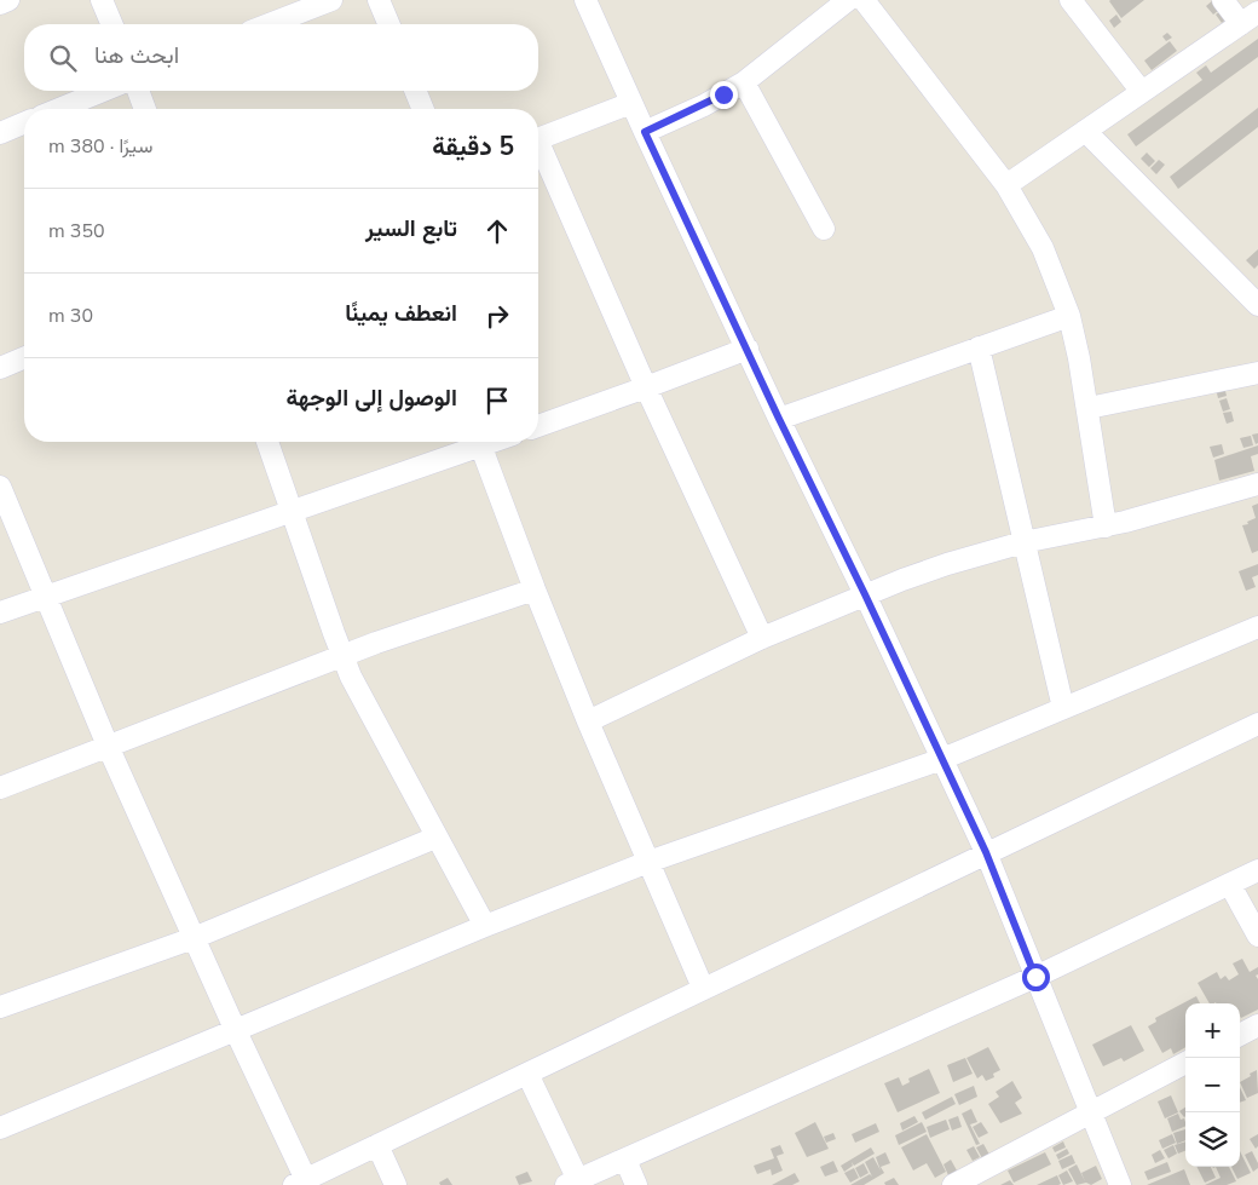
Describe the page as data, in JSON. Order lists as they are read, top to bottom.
{
  "page": {
    "search": "ابحث هنا",
    "heading": ["5 دقيقة", "سيرًا · 380 m"],
    "list": [
      ["تابع السير", "350 m"],
      ["انعطف يمينًا", "30 m"],
      "الوصول إلى الوجهة"
    ],
    "map_buttons": ["+", "−"]
  }
}
